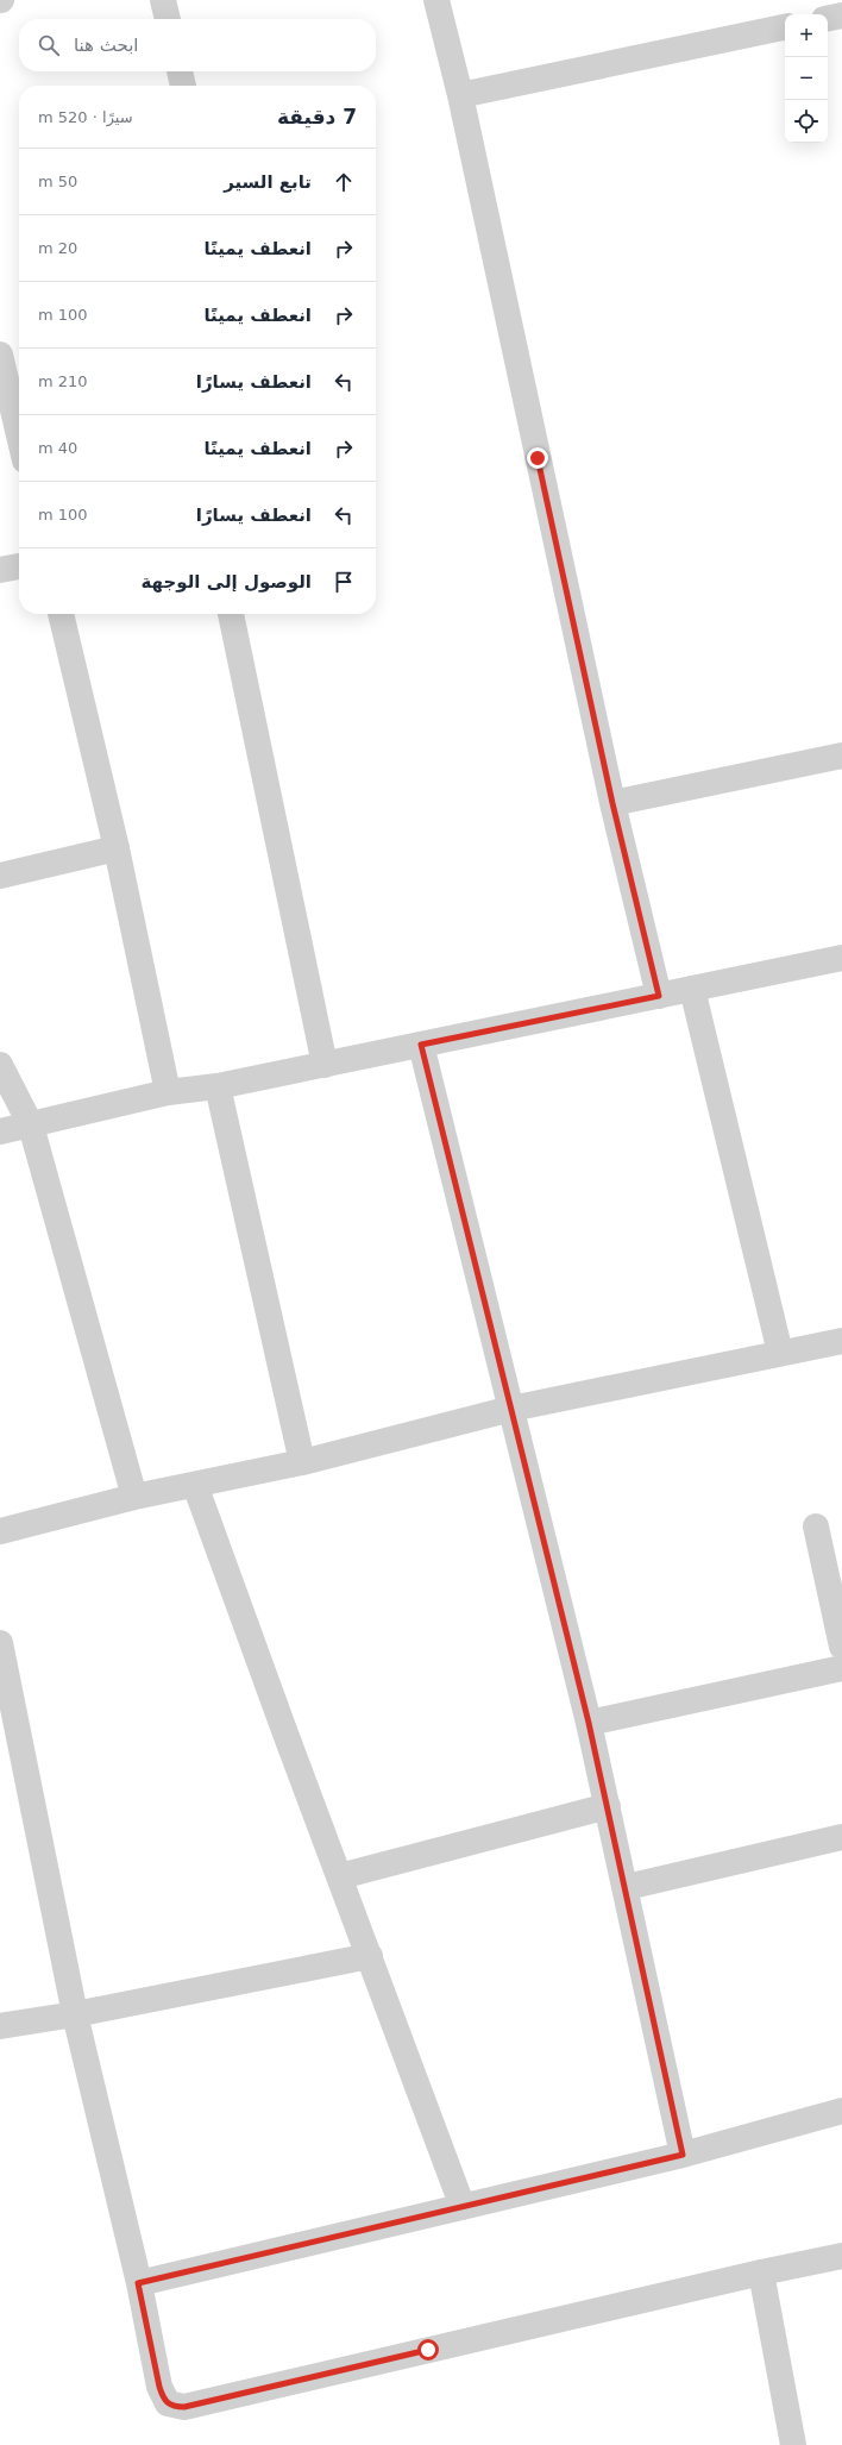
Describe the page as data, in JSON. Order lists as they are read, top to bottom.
{
  "page": {
    "map_buttons": ["+", "−"],
    "search": "ابحث هنا",
    "heading": ["7 دقيقة", "سيرًا · 520 m"],
    "list": [
      ["تابع السير", "50 m"],
      ["انعطف يمينًا", "20 m"],
      ["انعطف يمينًا", "100 m"],
      ["انعطف يسارًا", "210 m"],
      ["انعطف يمينًا", "40 m"],
      ["انعطف يسارًا", "100 m"],
      "الوصول إلى الوجهة"
    ]
  }
}
